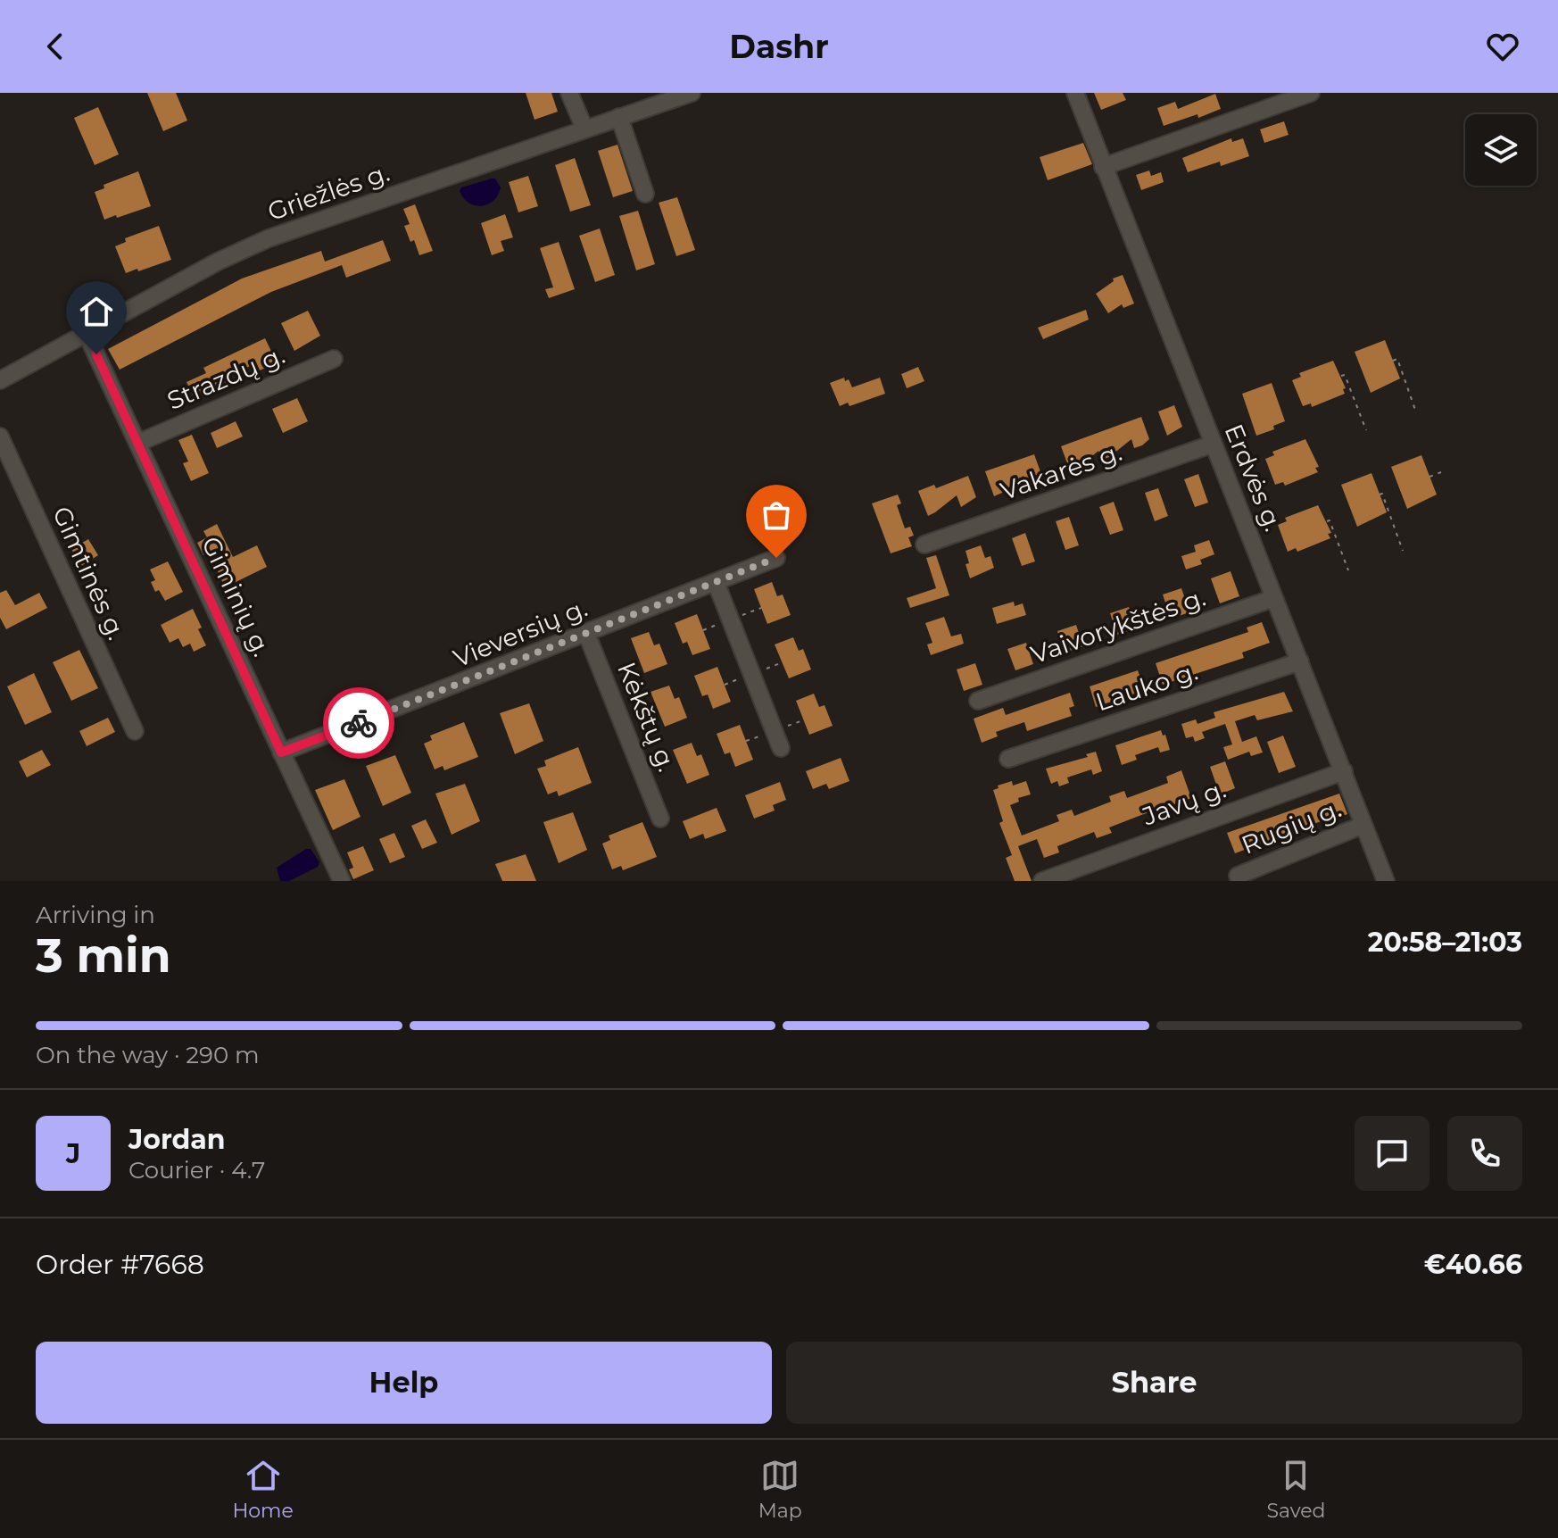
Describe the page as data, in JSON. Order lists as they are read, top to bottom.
{
  "streets": {
    "street": [
      "Griežlės g.",
      "Strazdų g.",
      "Vakarės g.",
      "Erdvės g.",
      "Gimtinės g.",
      "Giminių g.",
      "Vaivorykštės g.",
      "Vieversių g.",
      "Lauko g.",
      "Kėkštų g.",
      "Javų g.",
      "Rugių g."
    ]
  },
  "crossings": [
    ["Griežlės g.", "Giminių g."],
    ["Strazdų g.", "Giminių g."],
    ["Vakarės g.", "Erdvės g."],
    ["Erdvės g.", "Vaivorykštės g."],
    ["Erdvės g.", "Lauko g."],
    ["Erdvės g.", "Javų g."],
    ["Erdvės g.", "Rugių g."],
    ["Giminių g.", "Vieversių g."],
    ["Vieversių g.", "Kėkštų g."]
  ],
  "page": {
    "header": "Dashr",
    "heading": ["3 min", "Arriving in", "20:58–21:03"],
    "panel": [
      "Jordan",
      "Courier · 4.7",
      "Order #7668",
      "€40.66"
    ],
    "bar": "On the way · 290 m",
    "round": "J",
    "buttons": ["Help", "Share"],
    "tabs": ["Home", "Map", "Saved"]
  }
}
